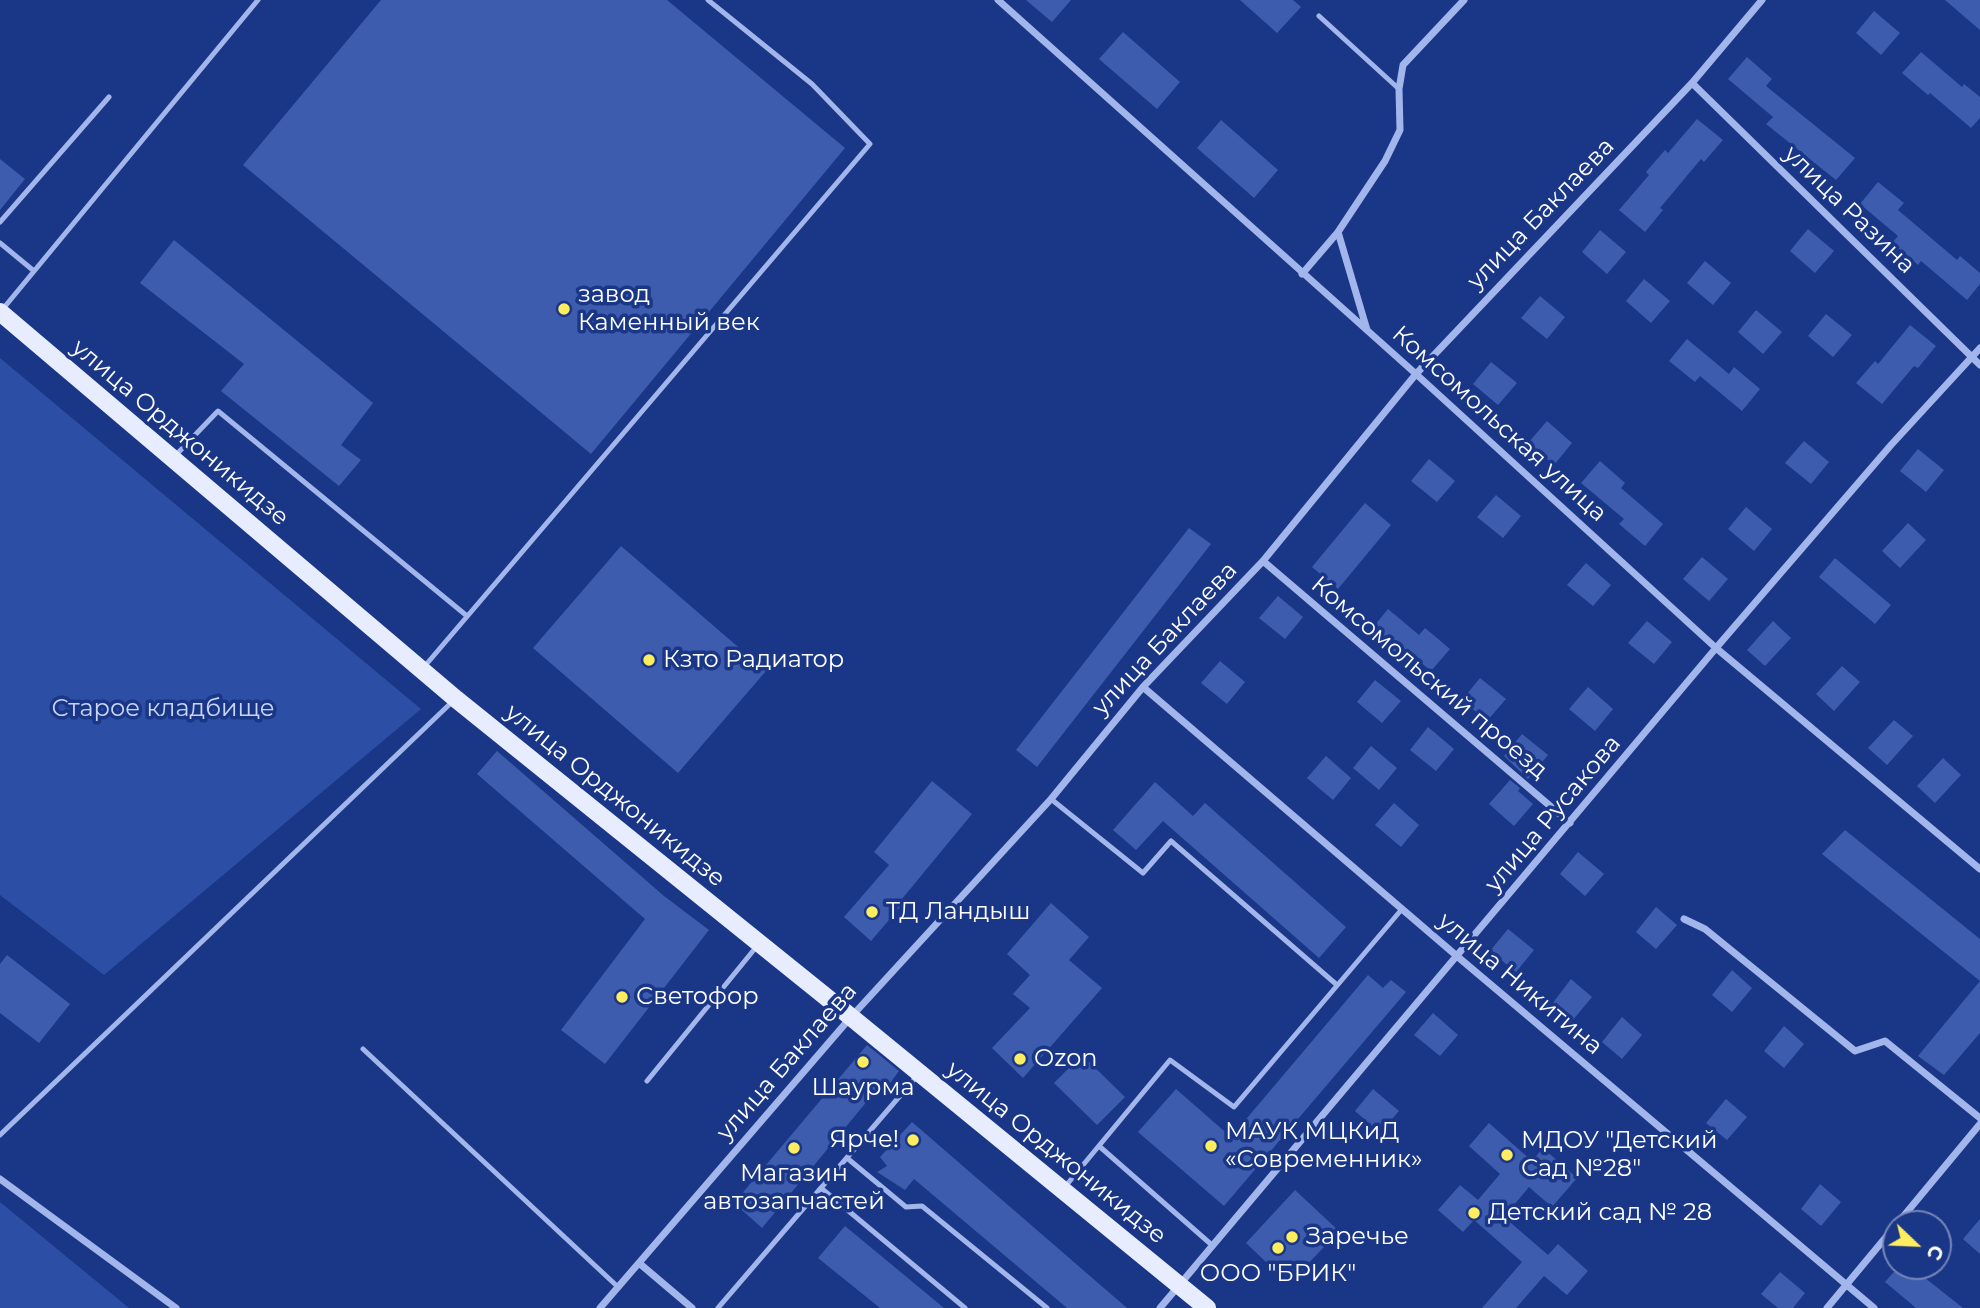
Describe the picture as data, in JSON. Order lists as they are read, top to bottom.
{
  "streets": {
    "main road": ["улица Орджоникидзе"],
    "street": [
      "улица Разина",
      "улица Баклаева",
      "Комсомольская улица",
      "Комсомольский проезд",
      "улица Русакова",
      "улица Никитина"
    ]
  },
  "crossings": [
    ["улица Разина", "улица Баклаева"],
    ["улица Разина", "улица Русакова"],
    ["улица Баклаева", "Комсомольская улица"],
    ["улица Баклаева", "улица Орджоникидзе"],
    ["улица Баклаева", "Комсомольский проезд"],
    ["улица Баклаева", "улица Никитина"],
    ["Комсомольская улица", "улица Русакова"],
    ["улица Орджоникидзе", "улица Русакова"],
    ["Комсомольский проезд", "улица Русакова"],
    ["улица Русакова", "улица Никитина"]
  ],
  "parks": ["Старое кладбище"],
  "places": [
    "завод Каменный век",
    "Кзто Радиатор",
    "ТД Ландыш",
    "Светофор",
    "Ozon",
    "Шаурма",
    "Ярче!",
    "МАУК МЦКиД «Современник»",
    "Магазин автозапчастей",
    "МДОУ \"Детский Сад №28\"",
    "Детский сад № 28",
    "Заречье",
    "ООО \"БРИК\""
  ],
  "north": "bottom right"
}
